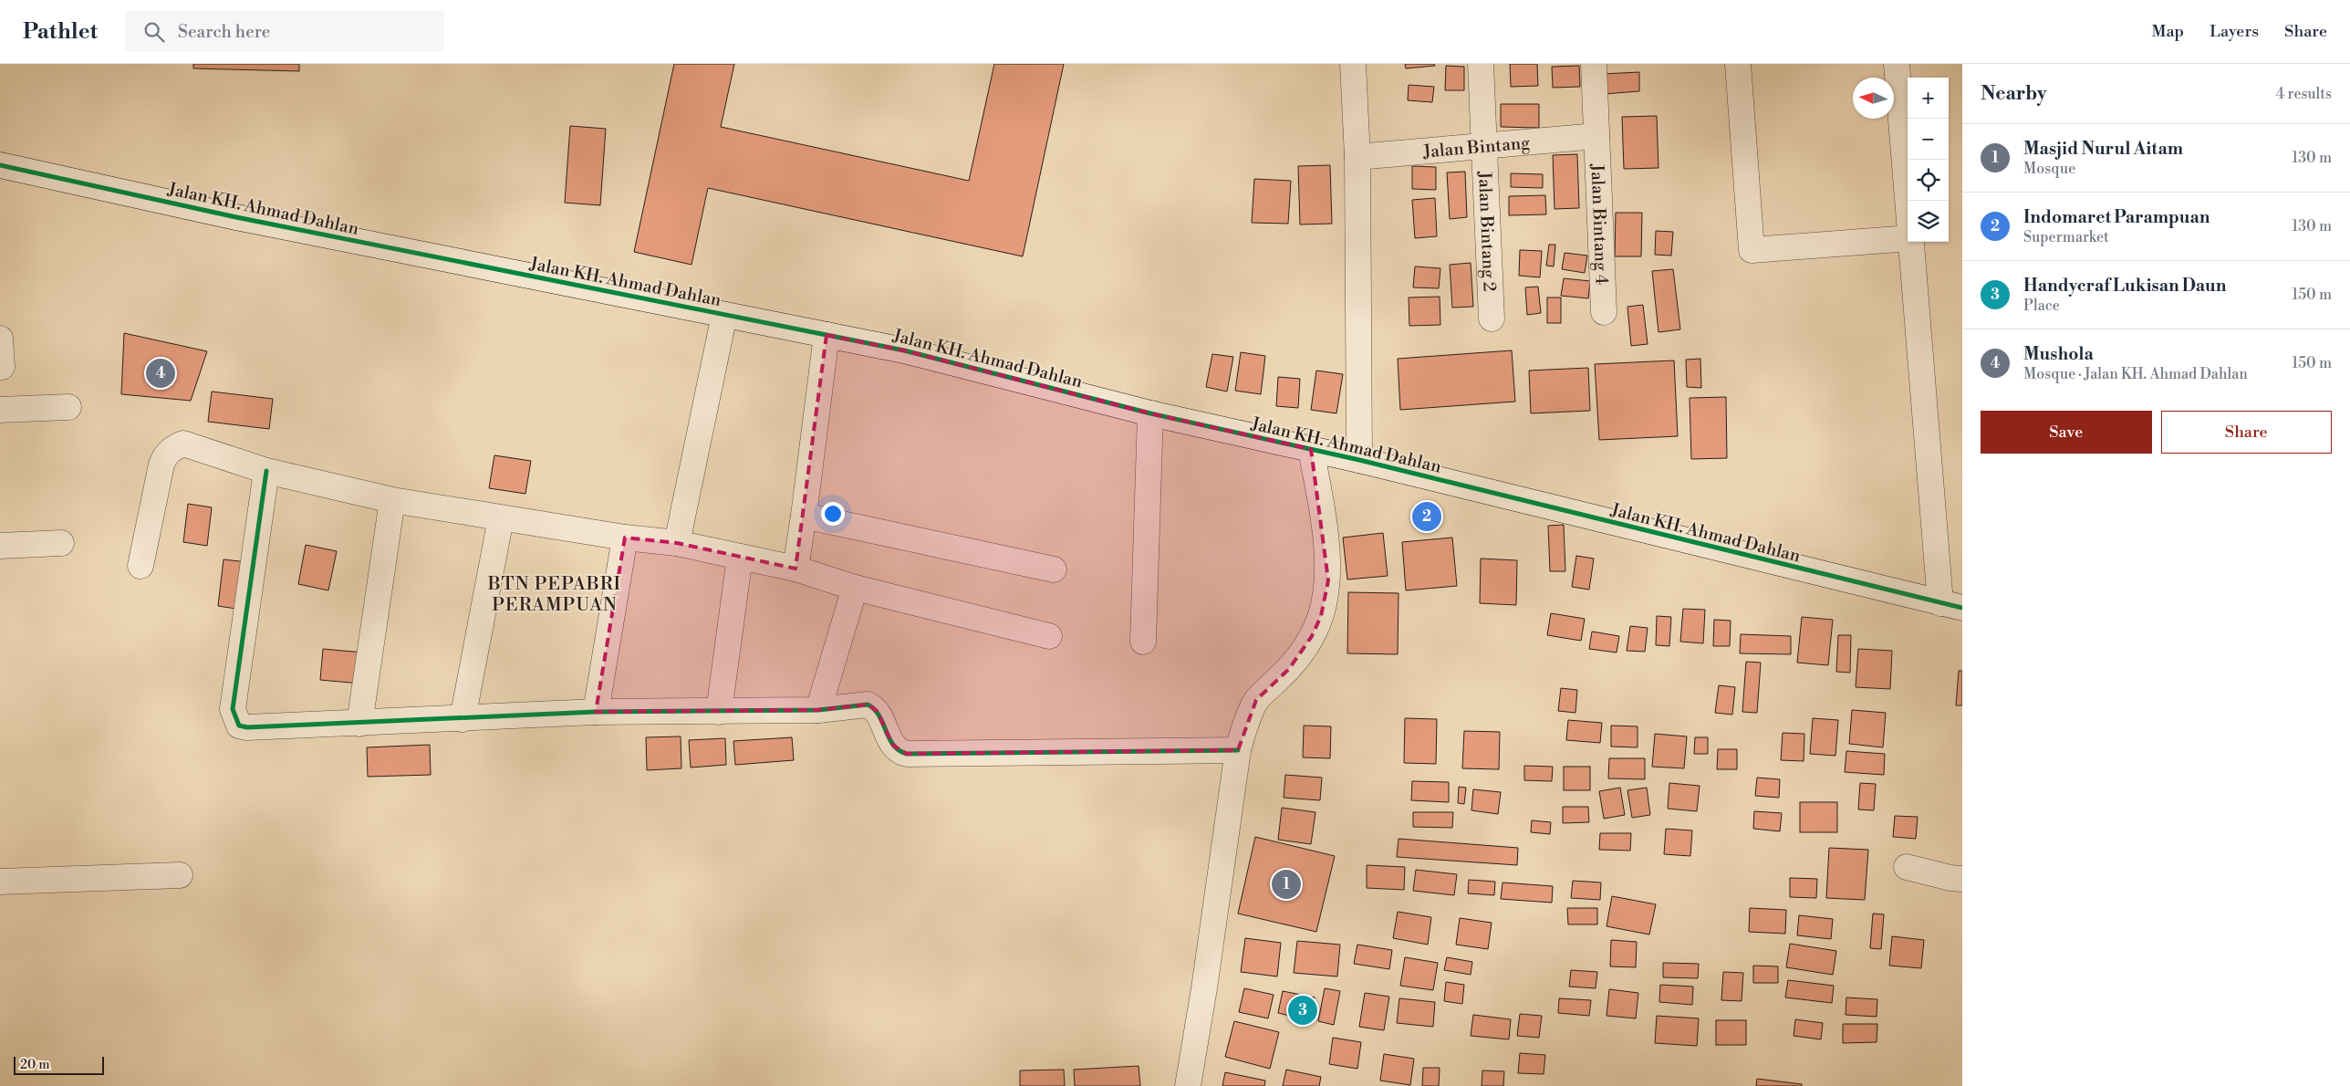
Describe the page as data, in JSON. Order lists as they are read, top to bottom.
{
  "streets": {
    "street": [
      "Jalan Bintang",
      "Jalan KH. Ahmad Dahlan",
      "Jalan Bintang 4",
      "Jalan Bintang 2"
    ]
  },
  "crossings": [
    ["Jalan Bintang", "Jalan Bintang 4"],
    ["Jalan Bintang", "Jalan Bintang 2"]
  ],
  "districts": ["BTN PEPABRI PERAMPUAN"],
  "scale_bar": "20 m",
  "north": "left",
  "page": {
    "header": "Pathlet",
    "search": "Search here",
    "nav": ["Map", "Layers", "Share"],
    "heading": ["Nearby", "4 results"],
    "map_buttons": ["+", "−"],
    "list": [
      {
        "mark": "1",
        "name": "Masjid Nurul Aitam",
        "note": "Mosque",
        "value": "130 m"
      },
      {
        "mark": "2",
        "name": "Indomaret Parampuan",
        "note": "Supermarket",
        "value": "130 m"
      },
      {
        "mark": "3",
        "name": "Handycraf Lukisan Daun",
        "note": "Place",
        "value": "150 m"
      },
      {
        "mark": "4",
        "name": "Mushola",
        "note": "Mosque · Jalan KH. Ahmad Dahlan",
        "value": "150 m"
      }
    ],
    "pins": [
      "4",
      "2",
      "1",
      "3"
    ],
    "buttons": ["Save", "Share"],
    "scale": "20 m"
  }
}
